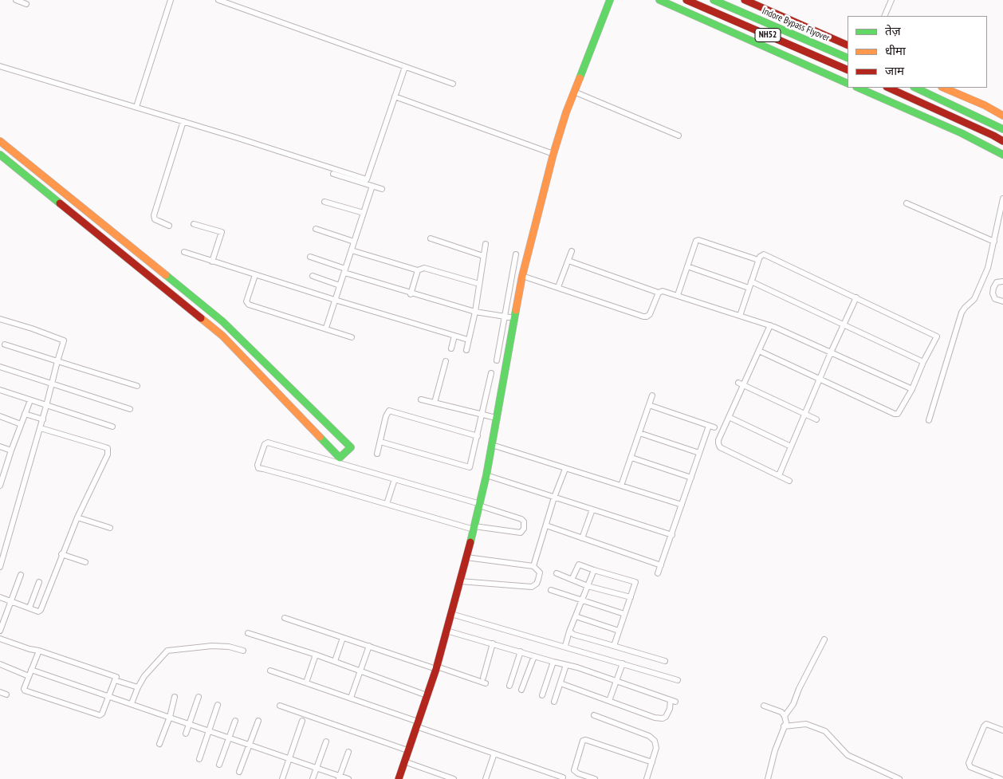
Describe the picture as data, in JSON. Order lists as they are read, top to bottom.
{
  "streets": {
    "main road": ["Indore Bypass Flyover", "NH52"]
  },
  "legend": ["तेज़", "धीमा", "जाम"]
}
